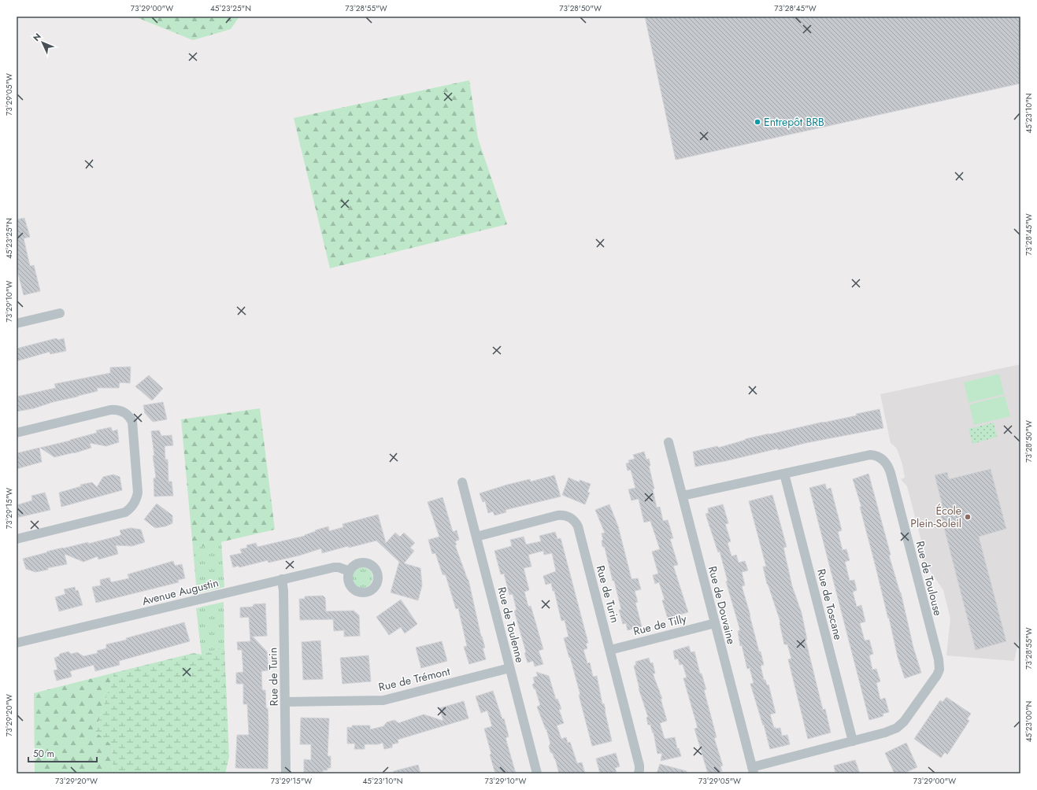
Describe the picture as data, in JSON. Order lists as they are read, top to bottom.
{
  "streets": {
    "street": [
      "Rue de Toulouse",
      "Avenue Augustin",
      "Rue de Turin",
      "Rue de Toscane",
      "Rue de Douvaine",
      "Rue de Toulenne",
      "Rue de Tilly",
      "Rue de Trémont"
    ]
  },
  "crossings": [
    ["Rue de Toulouse", "Rue de Toscane"],
    ["Rue de Toulouse", "Rue de Douvaine"],
    ["Avenue Augustin", "Rue de Turin"],
    ["Rue de Turin", "Rue de Toulenne"],
    ["Rue de Turin", "Rue de Tilly"],
    ["Rue de Turin", "Rue de Trémont"],
    ["Rue de Douvaine", "Rue de Tilly"],
    ["Rue de Toulenne", "Rue de Trémont"]
  ],
  "places": ["Entrepôt BRB", "École Plein-Soleil"],
  "scale_bar": "50 m",
  "north": "top left",
  "coordinates": [
    "73°29'00\"W",
    "45°23'25\"N",
    "73°28'55\"W",
    "73°28'50\"W",
    "73°28'45\"W",
    "73°29'05\"W",
    "45°23'10\"N",
    "73°29'10\"W",
    "73°29'15\"W",
    "73°29'20\"W",
    "45°23'00\"N"
  ]
}
